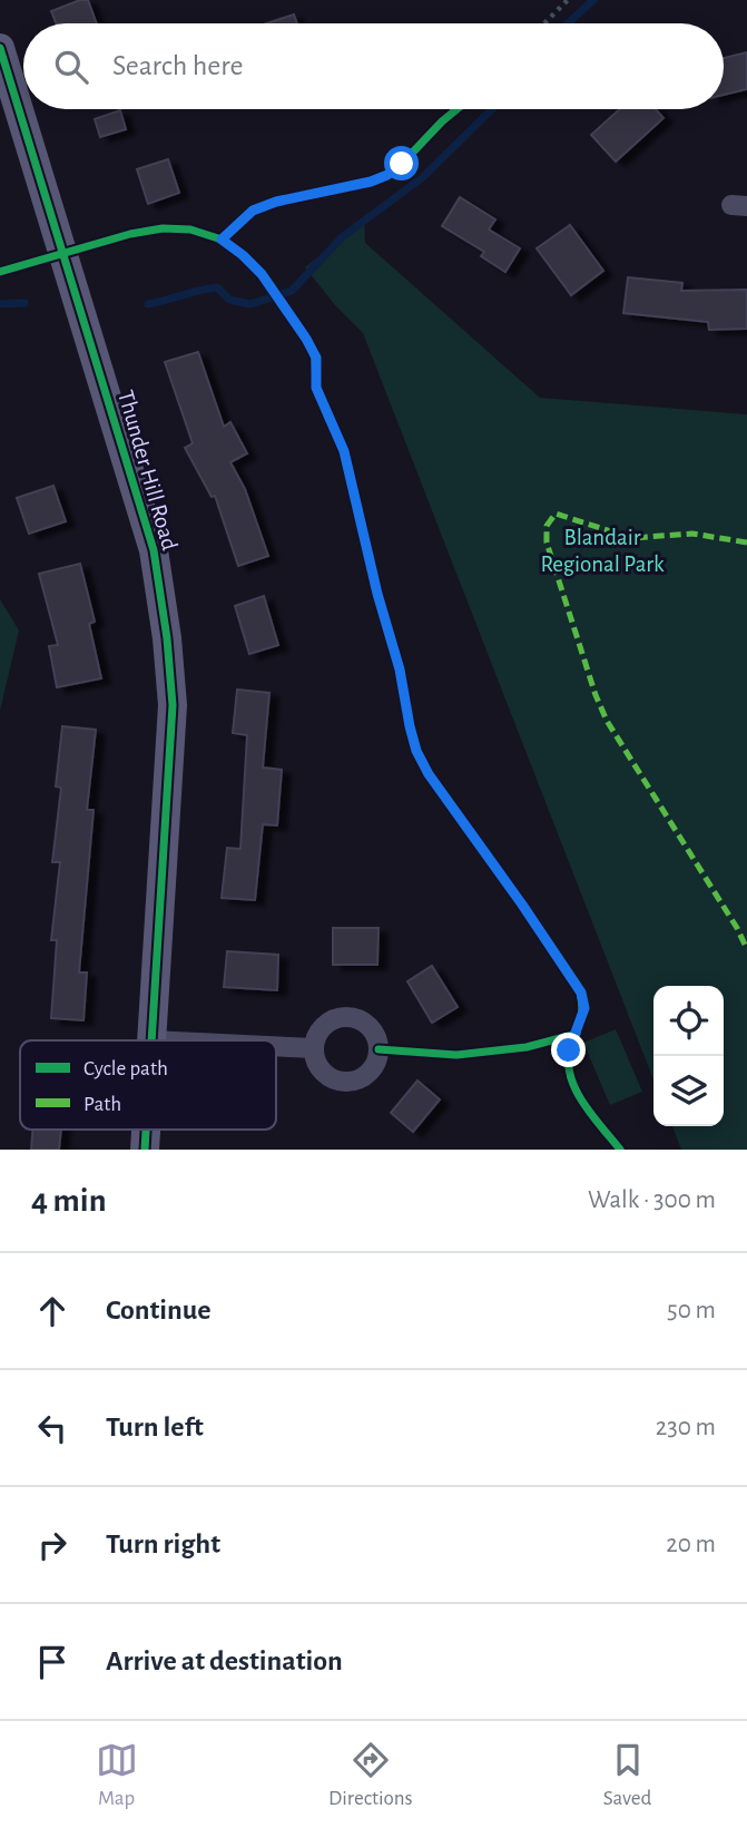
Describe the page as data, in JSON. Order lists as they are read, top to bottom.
{
  "streets": {
    "street": ["Thunder Hill Road"]
  },
  "parks": ["Blandair Regional Park"],
  "legend": ["Cycle path", "Path"],
  "page": {
    "search": "Search here",
    "heading": ["4 min", "Walk · 300 m"],
    "list": [
      ["Continue", "50 m"],
      ["Turn left", "230 m"],
      ["Turn right", "20 m"],
      "Arrive at destination"
    ],
    "nav": ["Map", "Directions", "Saved"]
  }
}
